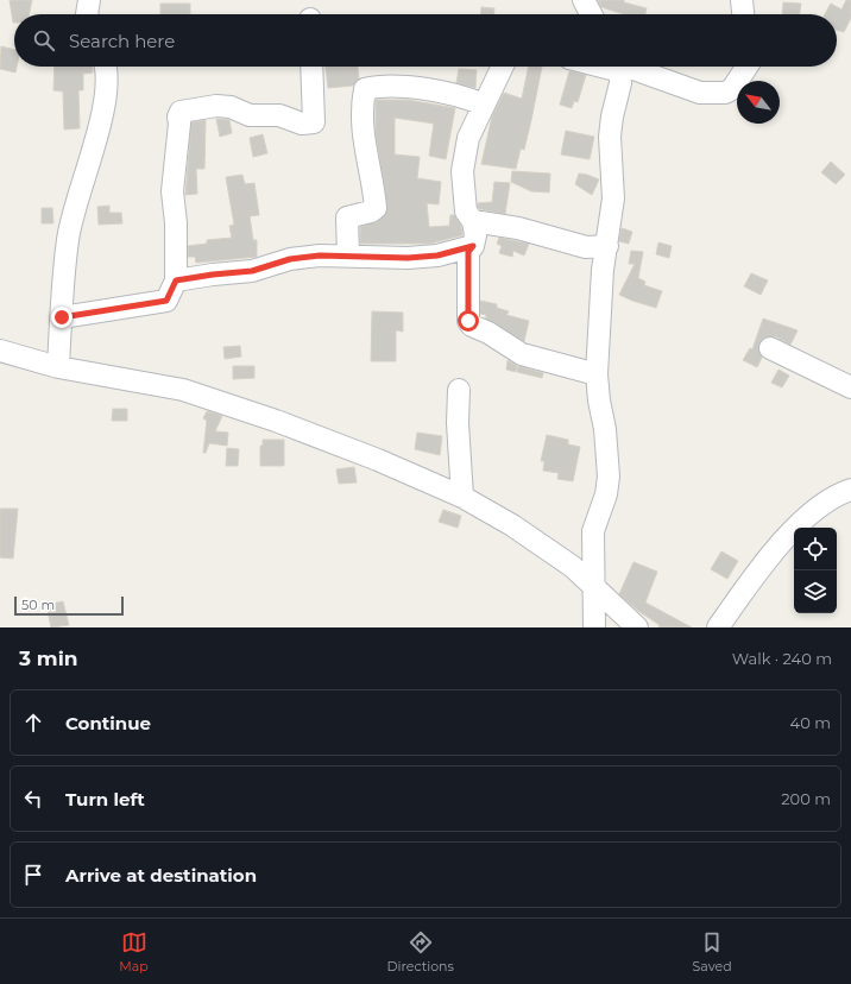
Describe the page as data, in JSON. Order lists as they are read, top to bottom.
{
  "scale_bar": "50 m",
  "north": "top left",
  "page": {
    "search": "Search here",
    "scale": "50 m",
    "heading": ["3 min", "Walk · 240 m"],
    "list": [
      ["Continue", "40 m"],
      ["Turn left", "200 m"],
      "Arrive at destination"
    ],
    "nav": ["Map", "Directions", "Saved"]
  }
}
